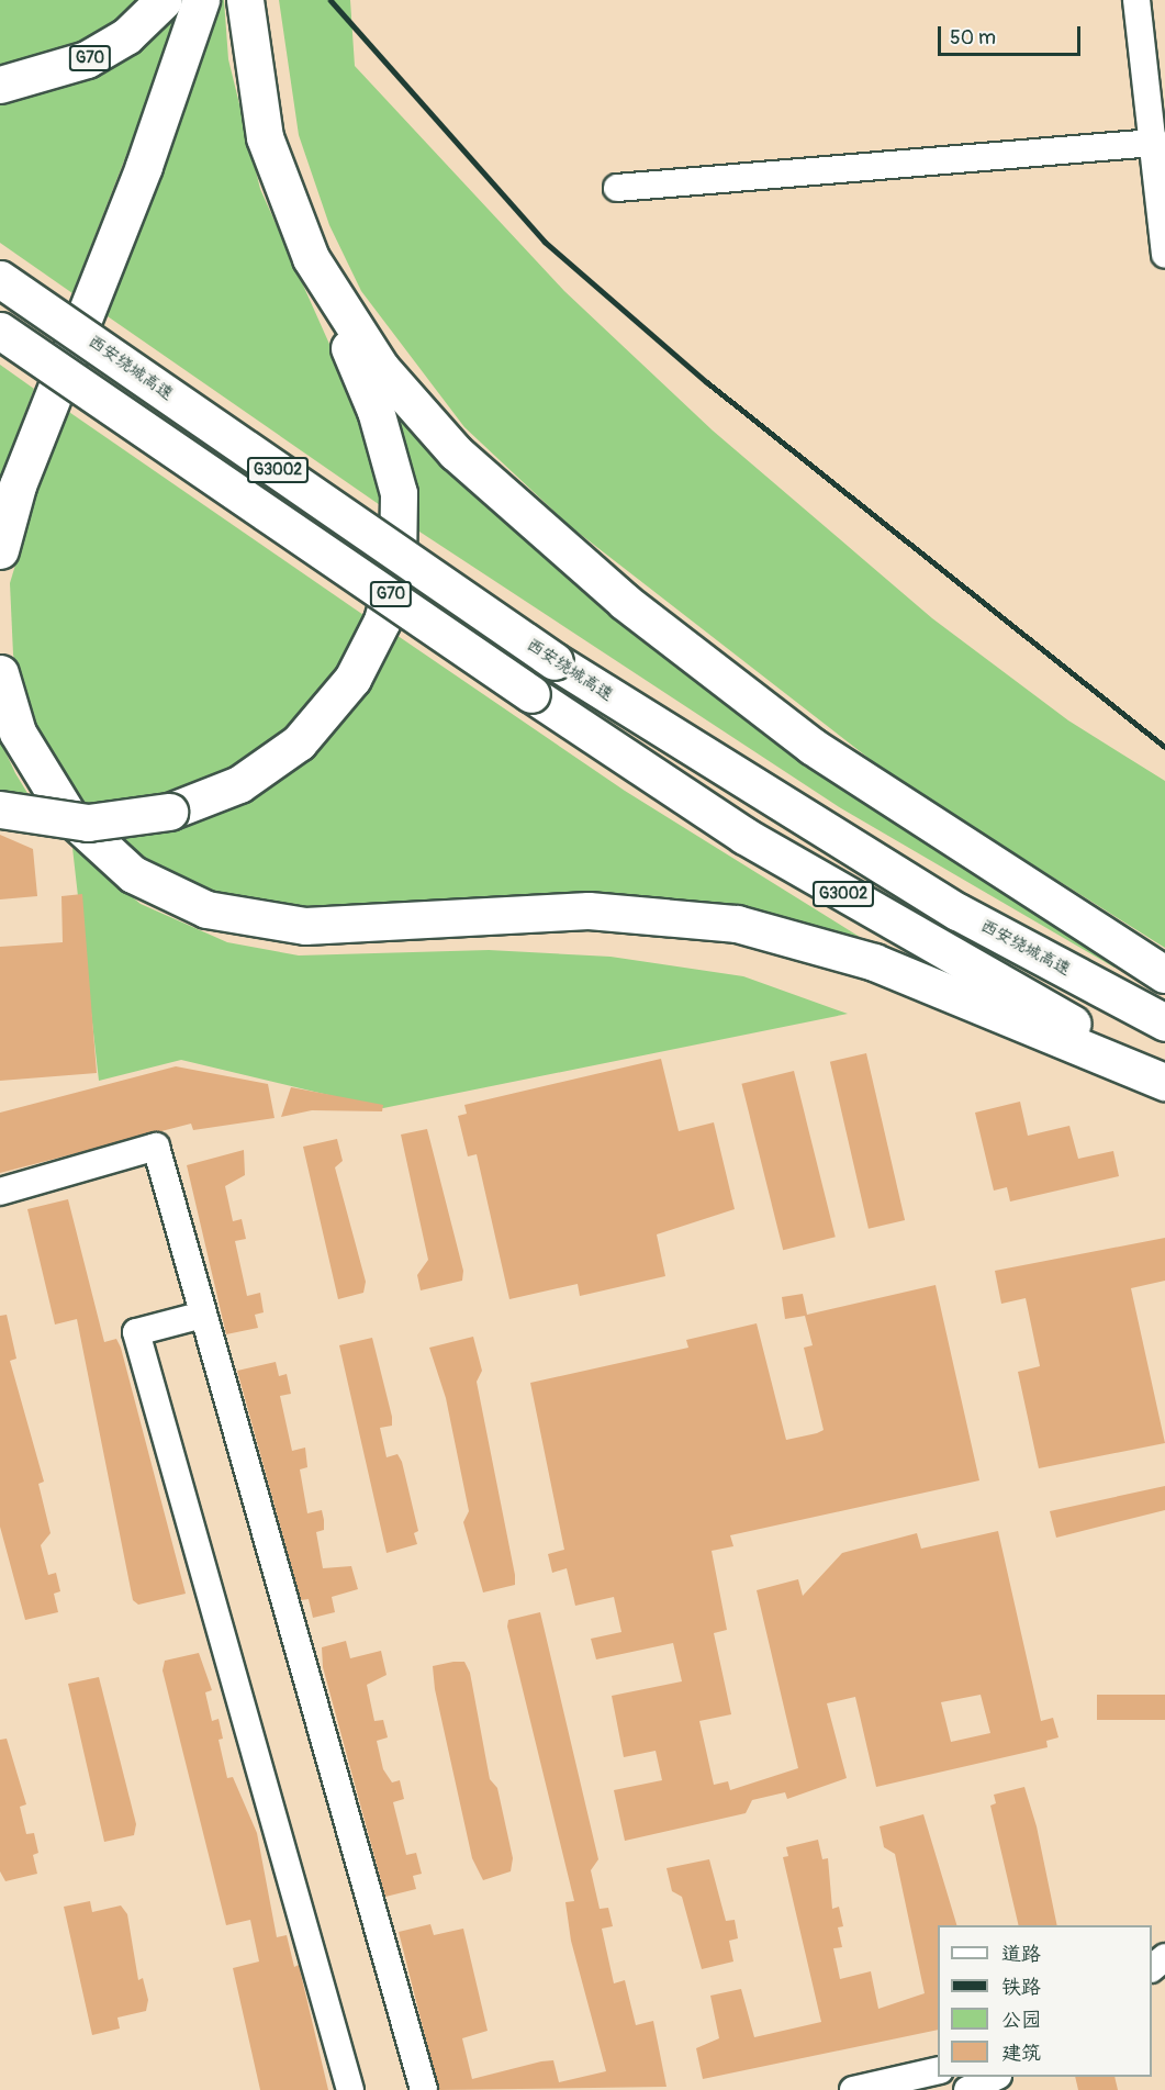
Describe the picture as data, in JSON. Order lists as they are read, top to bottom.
{
  "streets": {
    "highway": ["G70", "西安绕城高速", "G3002"]
  },
  "legend": [
    "道路",
    "铁路",
    "公园",
    "建筑"
  ],
  "scale_bar": "50 m"
}
